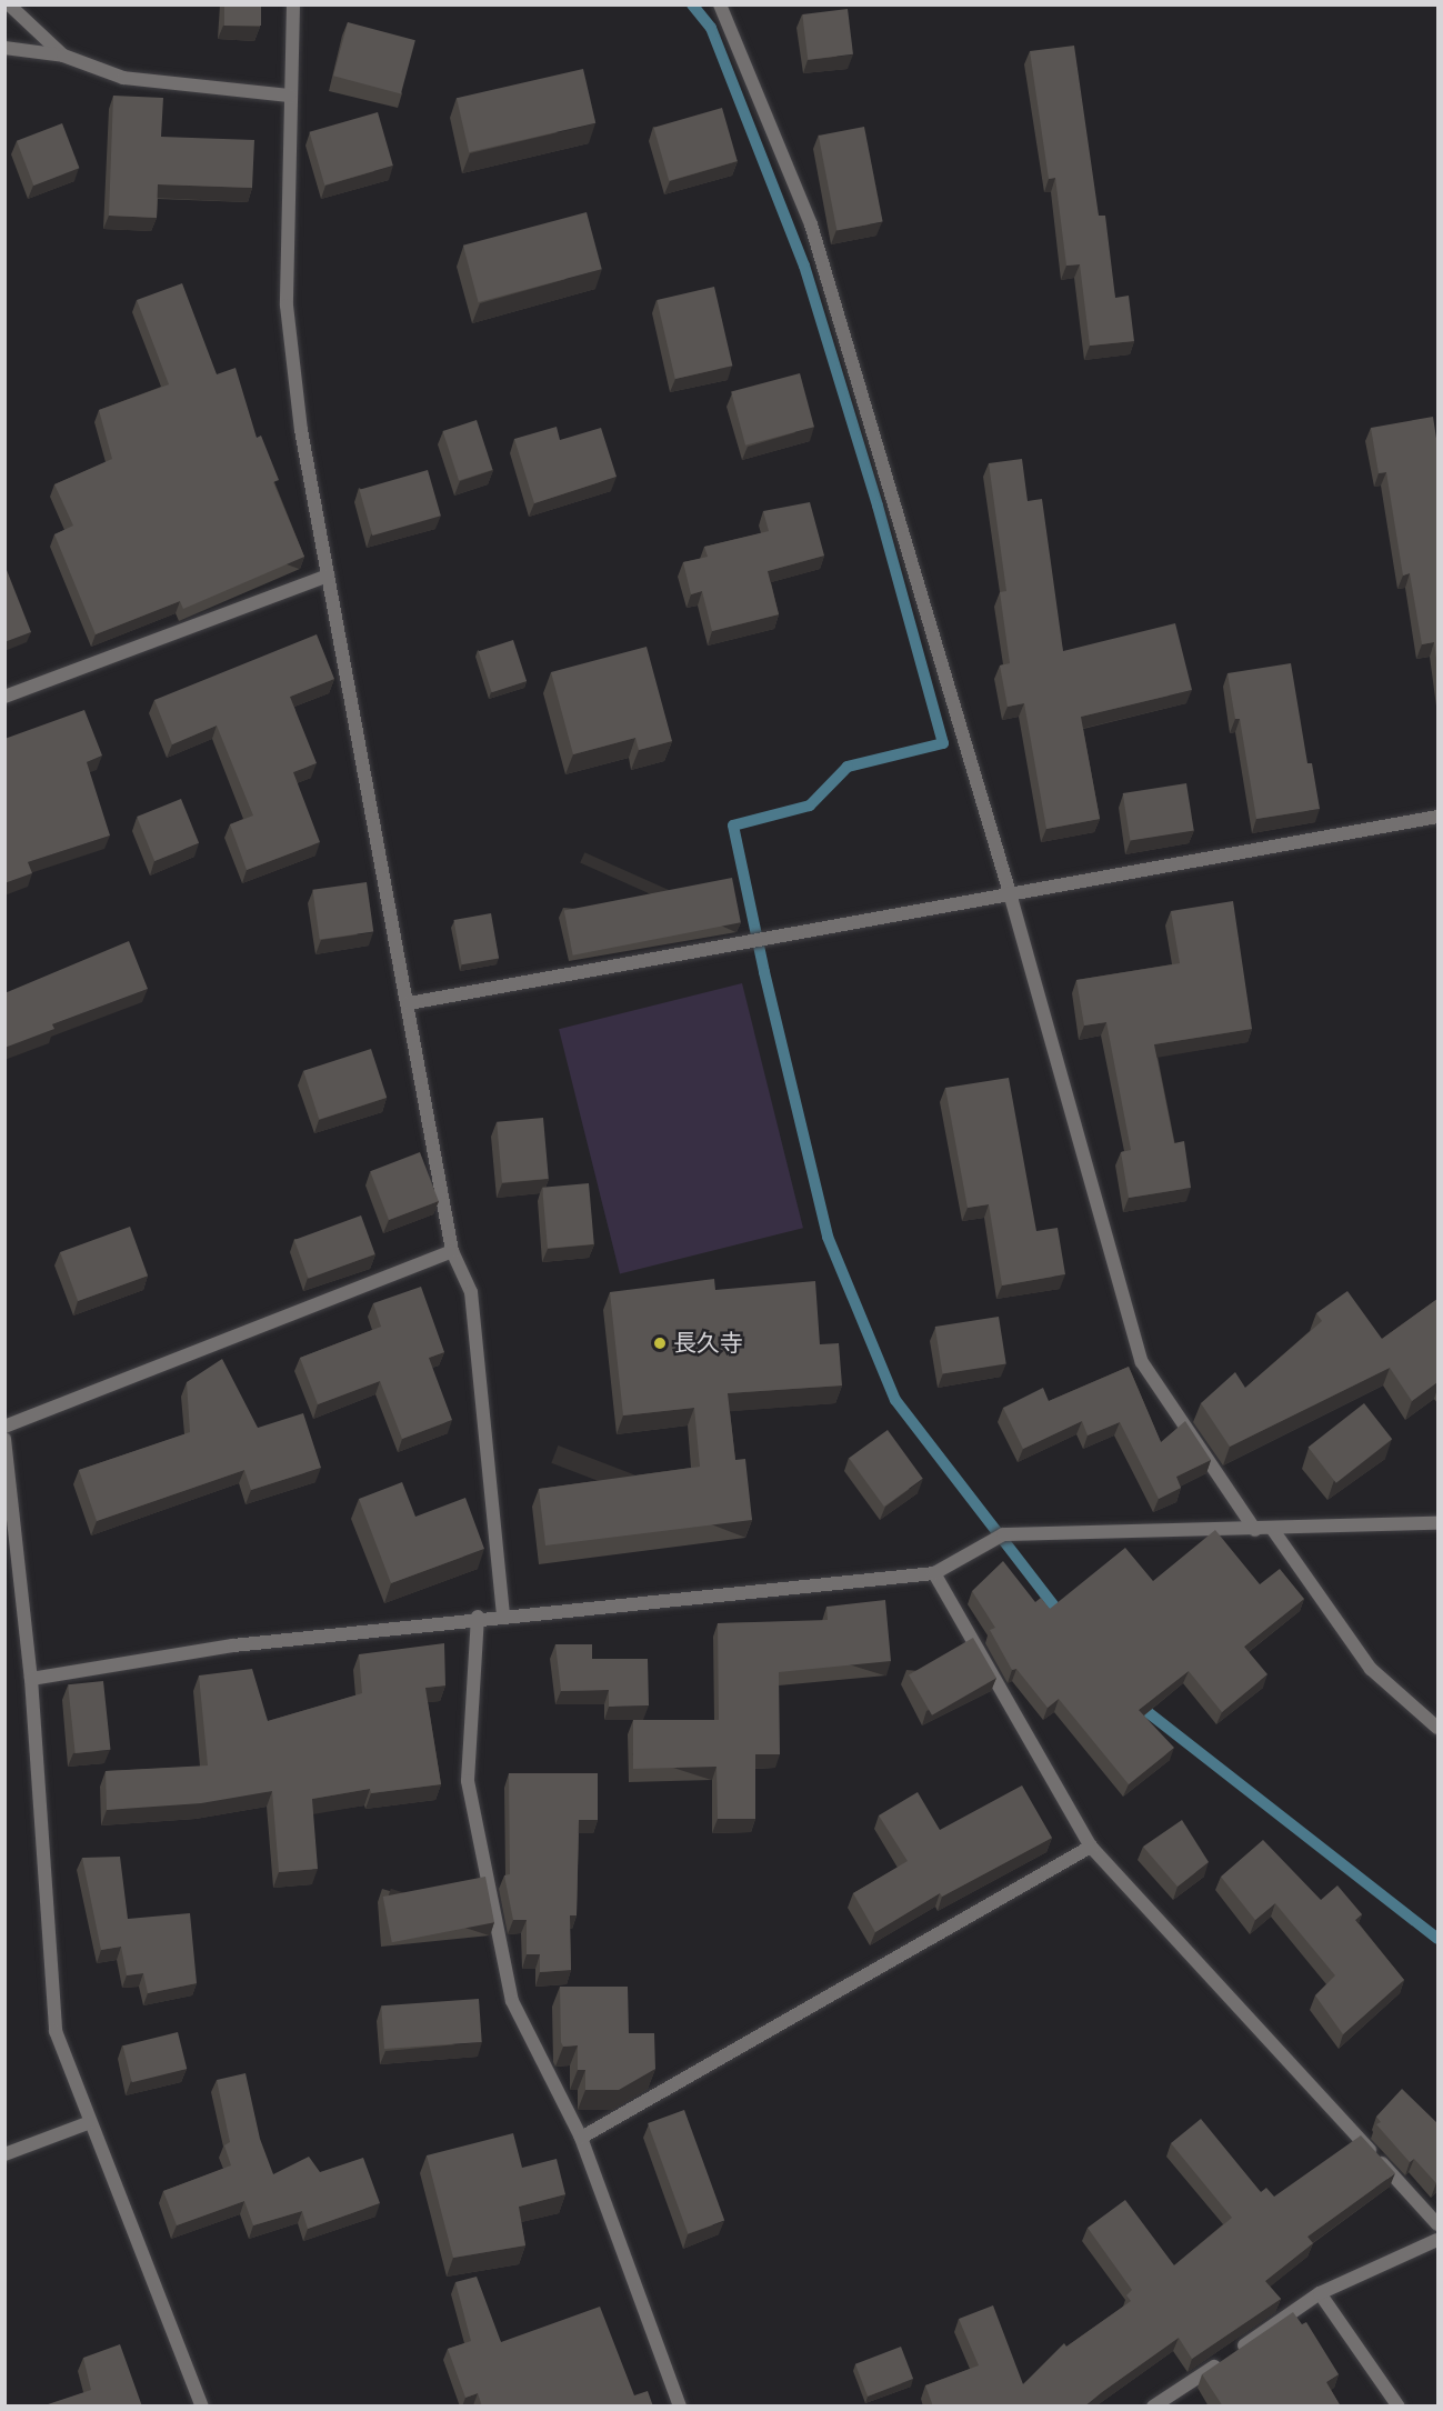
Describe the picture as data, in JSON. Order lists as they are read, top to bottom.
{
  "places": ["長久寺"]
}
